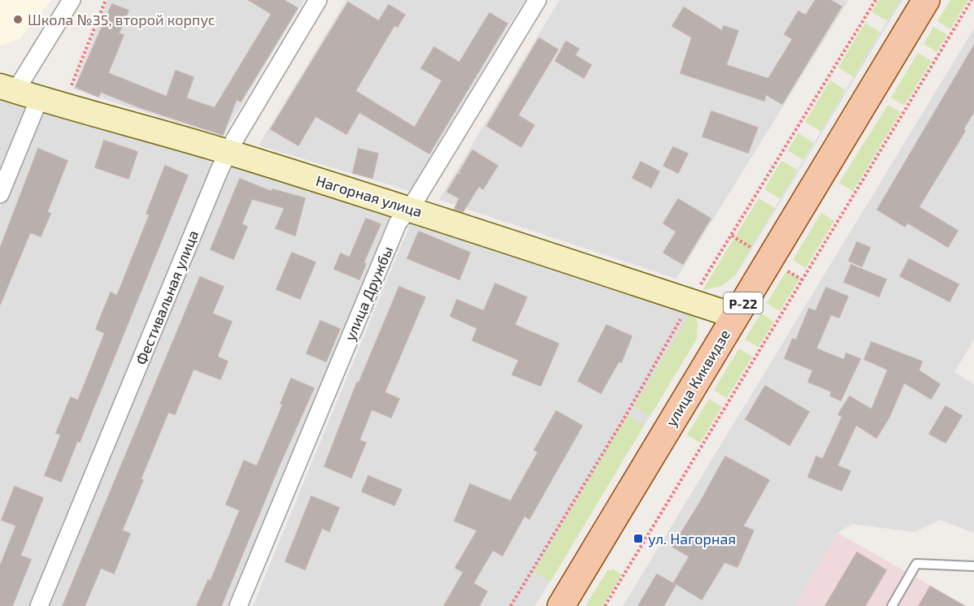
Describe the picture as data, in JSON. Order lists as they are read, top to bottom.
{
  "streets": {
    "main road": ["Р-22", "улица Киквидзе"],
    "street": ["Нагорная улица", "улица Дружбы", "Фестивальная улица"]
  },
  "crossings": [
    ["Нагорная улица", "улица Дружбы"],
    ["Нагорная улица", "Фестивальная улица"],
    ["Нагорная улица", "улица Киквидзе"]
  ],
  "places": {
    "other": ["Школа №35, второй корпус"],
    "transit": ["ул. Нагорная"]
  }
}
